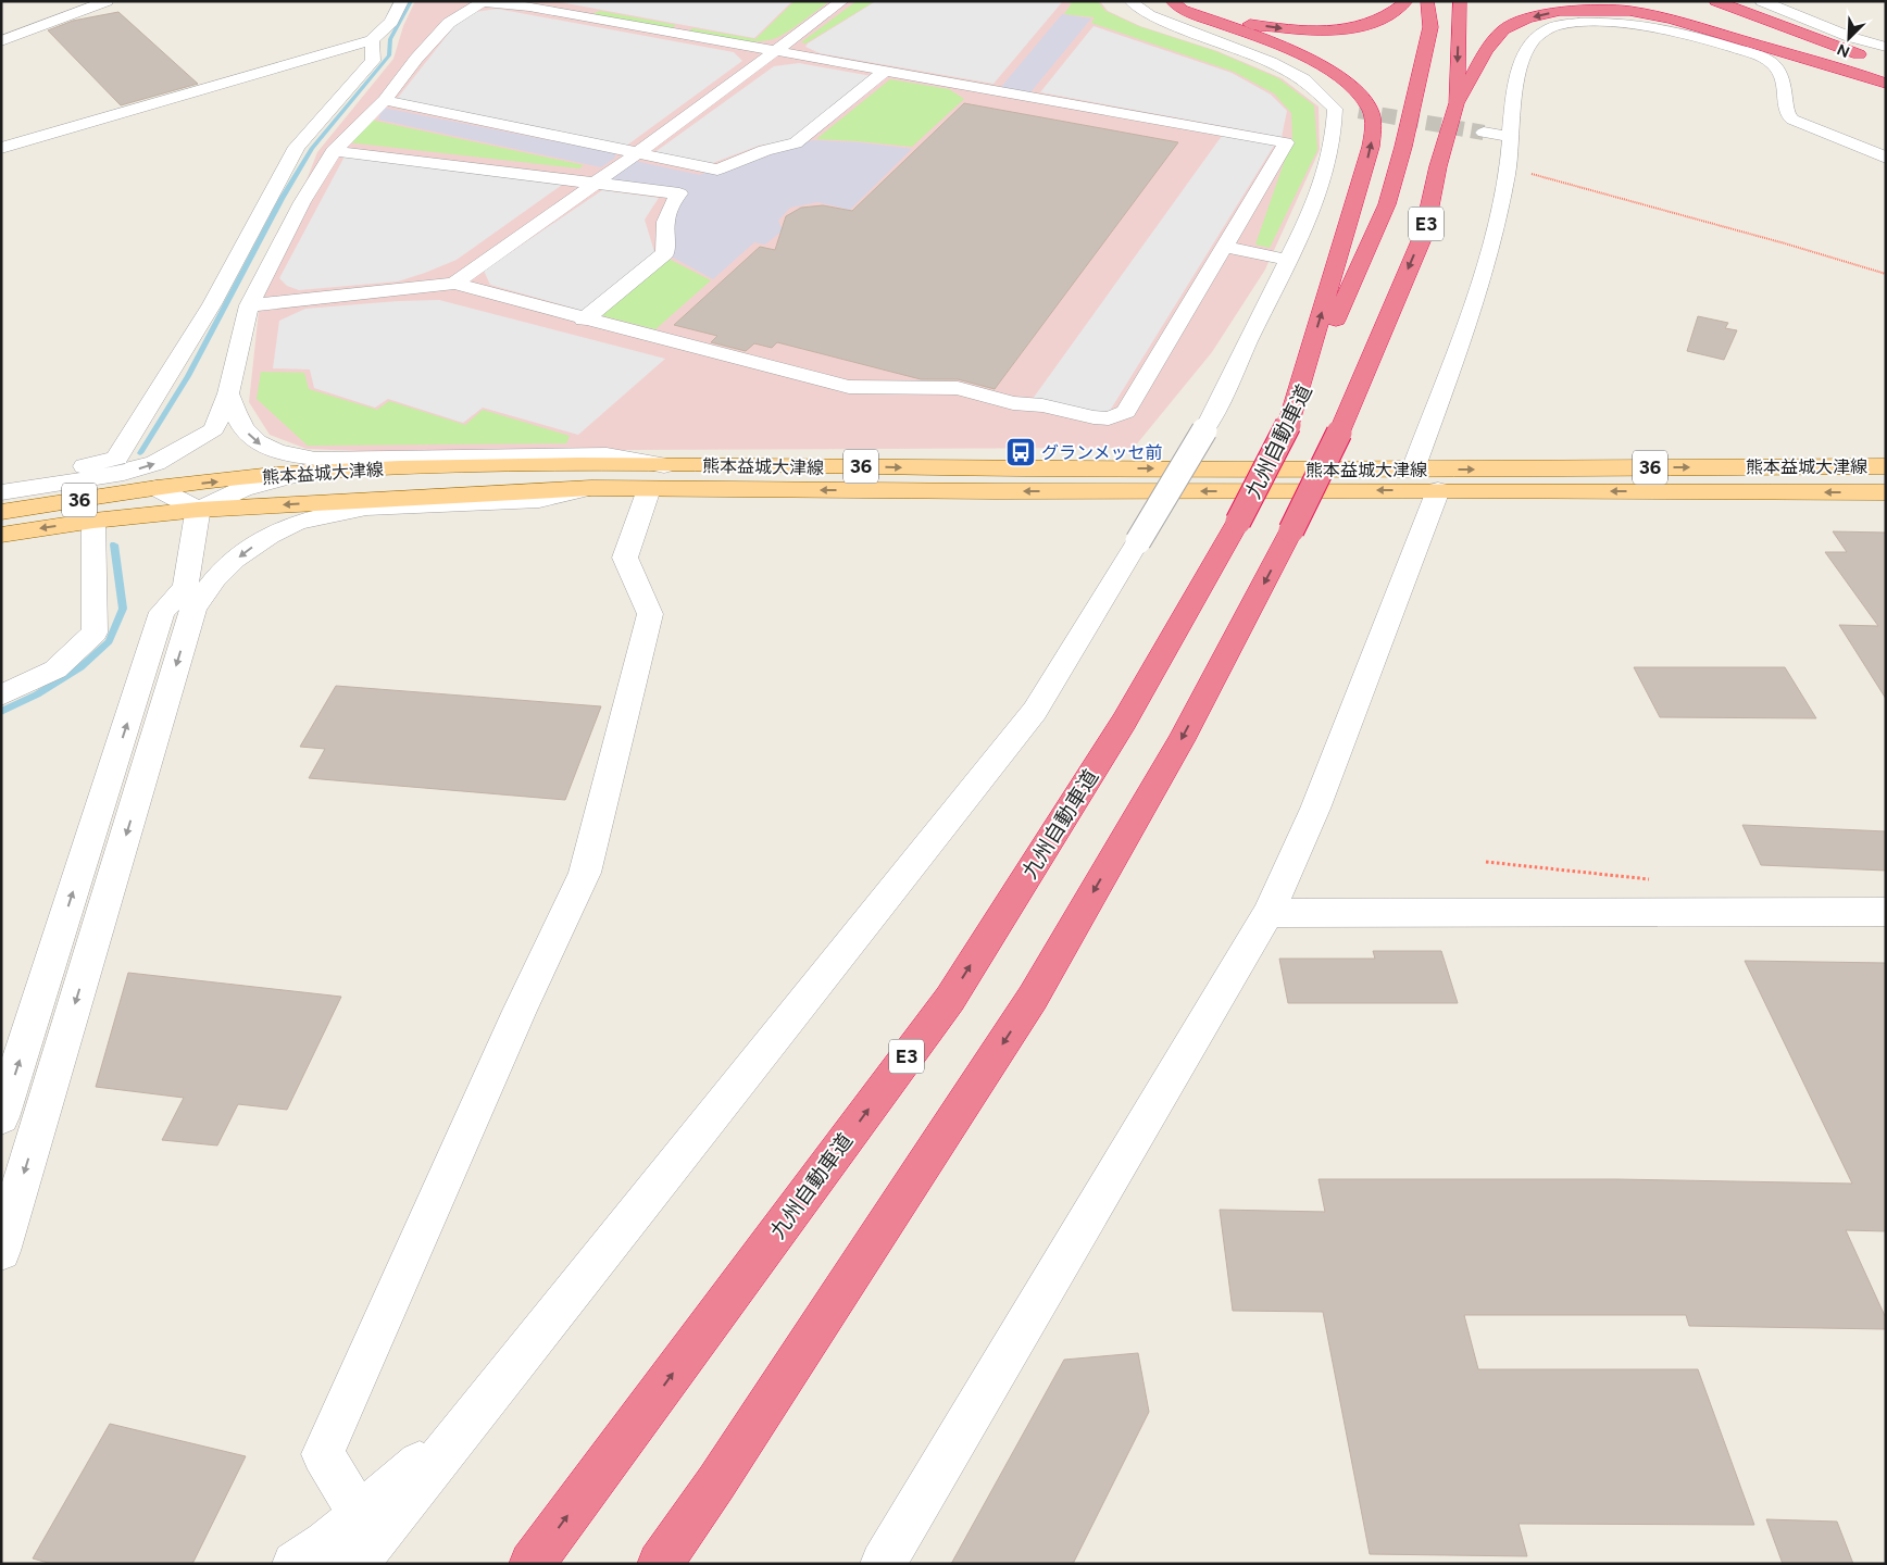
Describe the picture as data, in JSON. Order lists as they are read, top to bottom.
{
  "streets": {
    "highway": ["E3", "九州自動車道"],
    "main road": ["熊本益城大津線", "36"]
  },
  "places": {
    "bus stop": ["グランメッセ前"]
  },
  "north": "bottom left"
}
